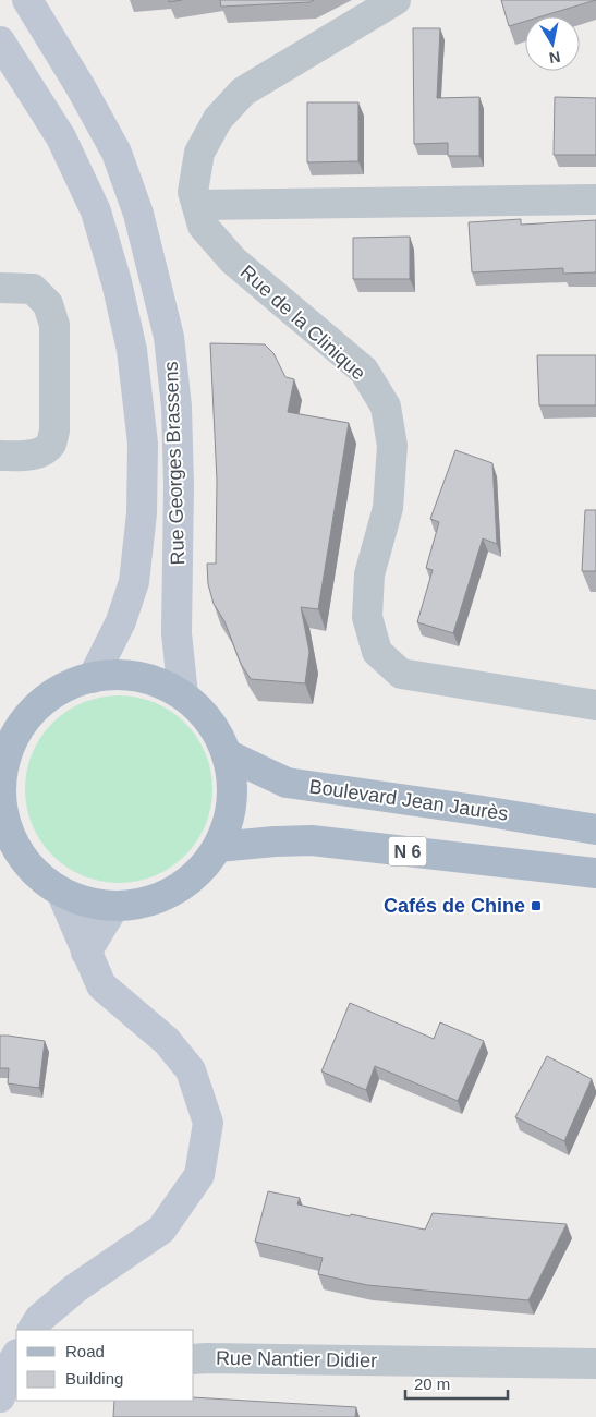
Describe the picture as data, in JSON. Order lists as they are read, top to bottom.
{
  "streets": {
    "main road": ["Boulevard Jean Jaurès", "N 6"],
    "street": ["Rue de la Clinique", "Rue Georges Brassens", "Rue Nantier Didier"]
  },
  "places": {
    "transit": ["Cafés de Chine"]
  },
  "legend": ["Road", "Building"],
  "scale_bar": "20 m",
  "north": "bottom"
}
